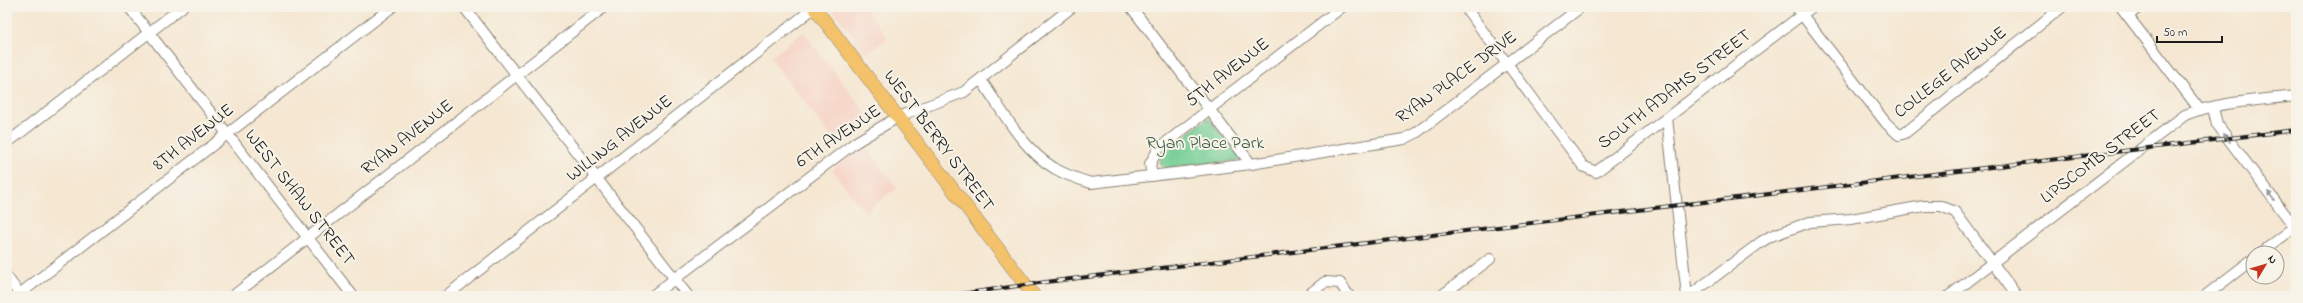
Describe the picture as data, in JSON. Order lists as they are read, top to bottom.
{
  "streets": {
    "main road": ["WEST BERRY STREET"],
    "street": [
      "5TH AVENUE",
      "COLLEGE AVENUE",
      "RYAN PLACE DRIVE",
      "SOUTH ADAMS STREET",
      "6TH AVENUE",
      "8TH AVENUE",
      "RYAN AVENUE",
      "WILLING AVENUE",
      "LIPSCOMB STREET",
      "WEST SHAW STREET"
    ]
  },
  "crossings": [
    ["5TH AVENUE", "RYAN PLACE DRIVE"],
    ["COLLEGE AVENUE", "SOUTH ADAMS STREET"],
    ["RYAN PLACE DRIVE", "SOUTH ADAMS STREET"],
    ["RYAN PLACE DRIVE", "6TH AVENUE"],
    ["6TH AVENUE", "WEST BERRY STREET"],
    ["8TH AVENUE", "WEST SHAW STREET"],
    ["RYAN AVENUE", "WEST SHAW STREET"],
    ["WILLING AVENUE", "WEST BERRY STREET"]
  ],
  "parks": ["Ryan Place Park"],
  "scale_bar": "50 m",
  "north": "top right"
}
